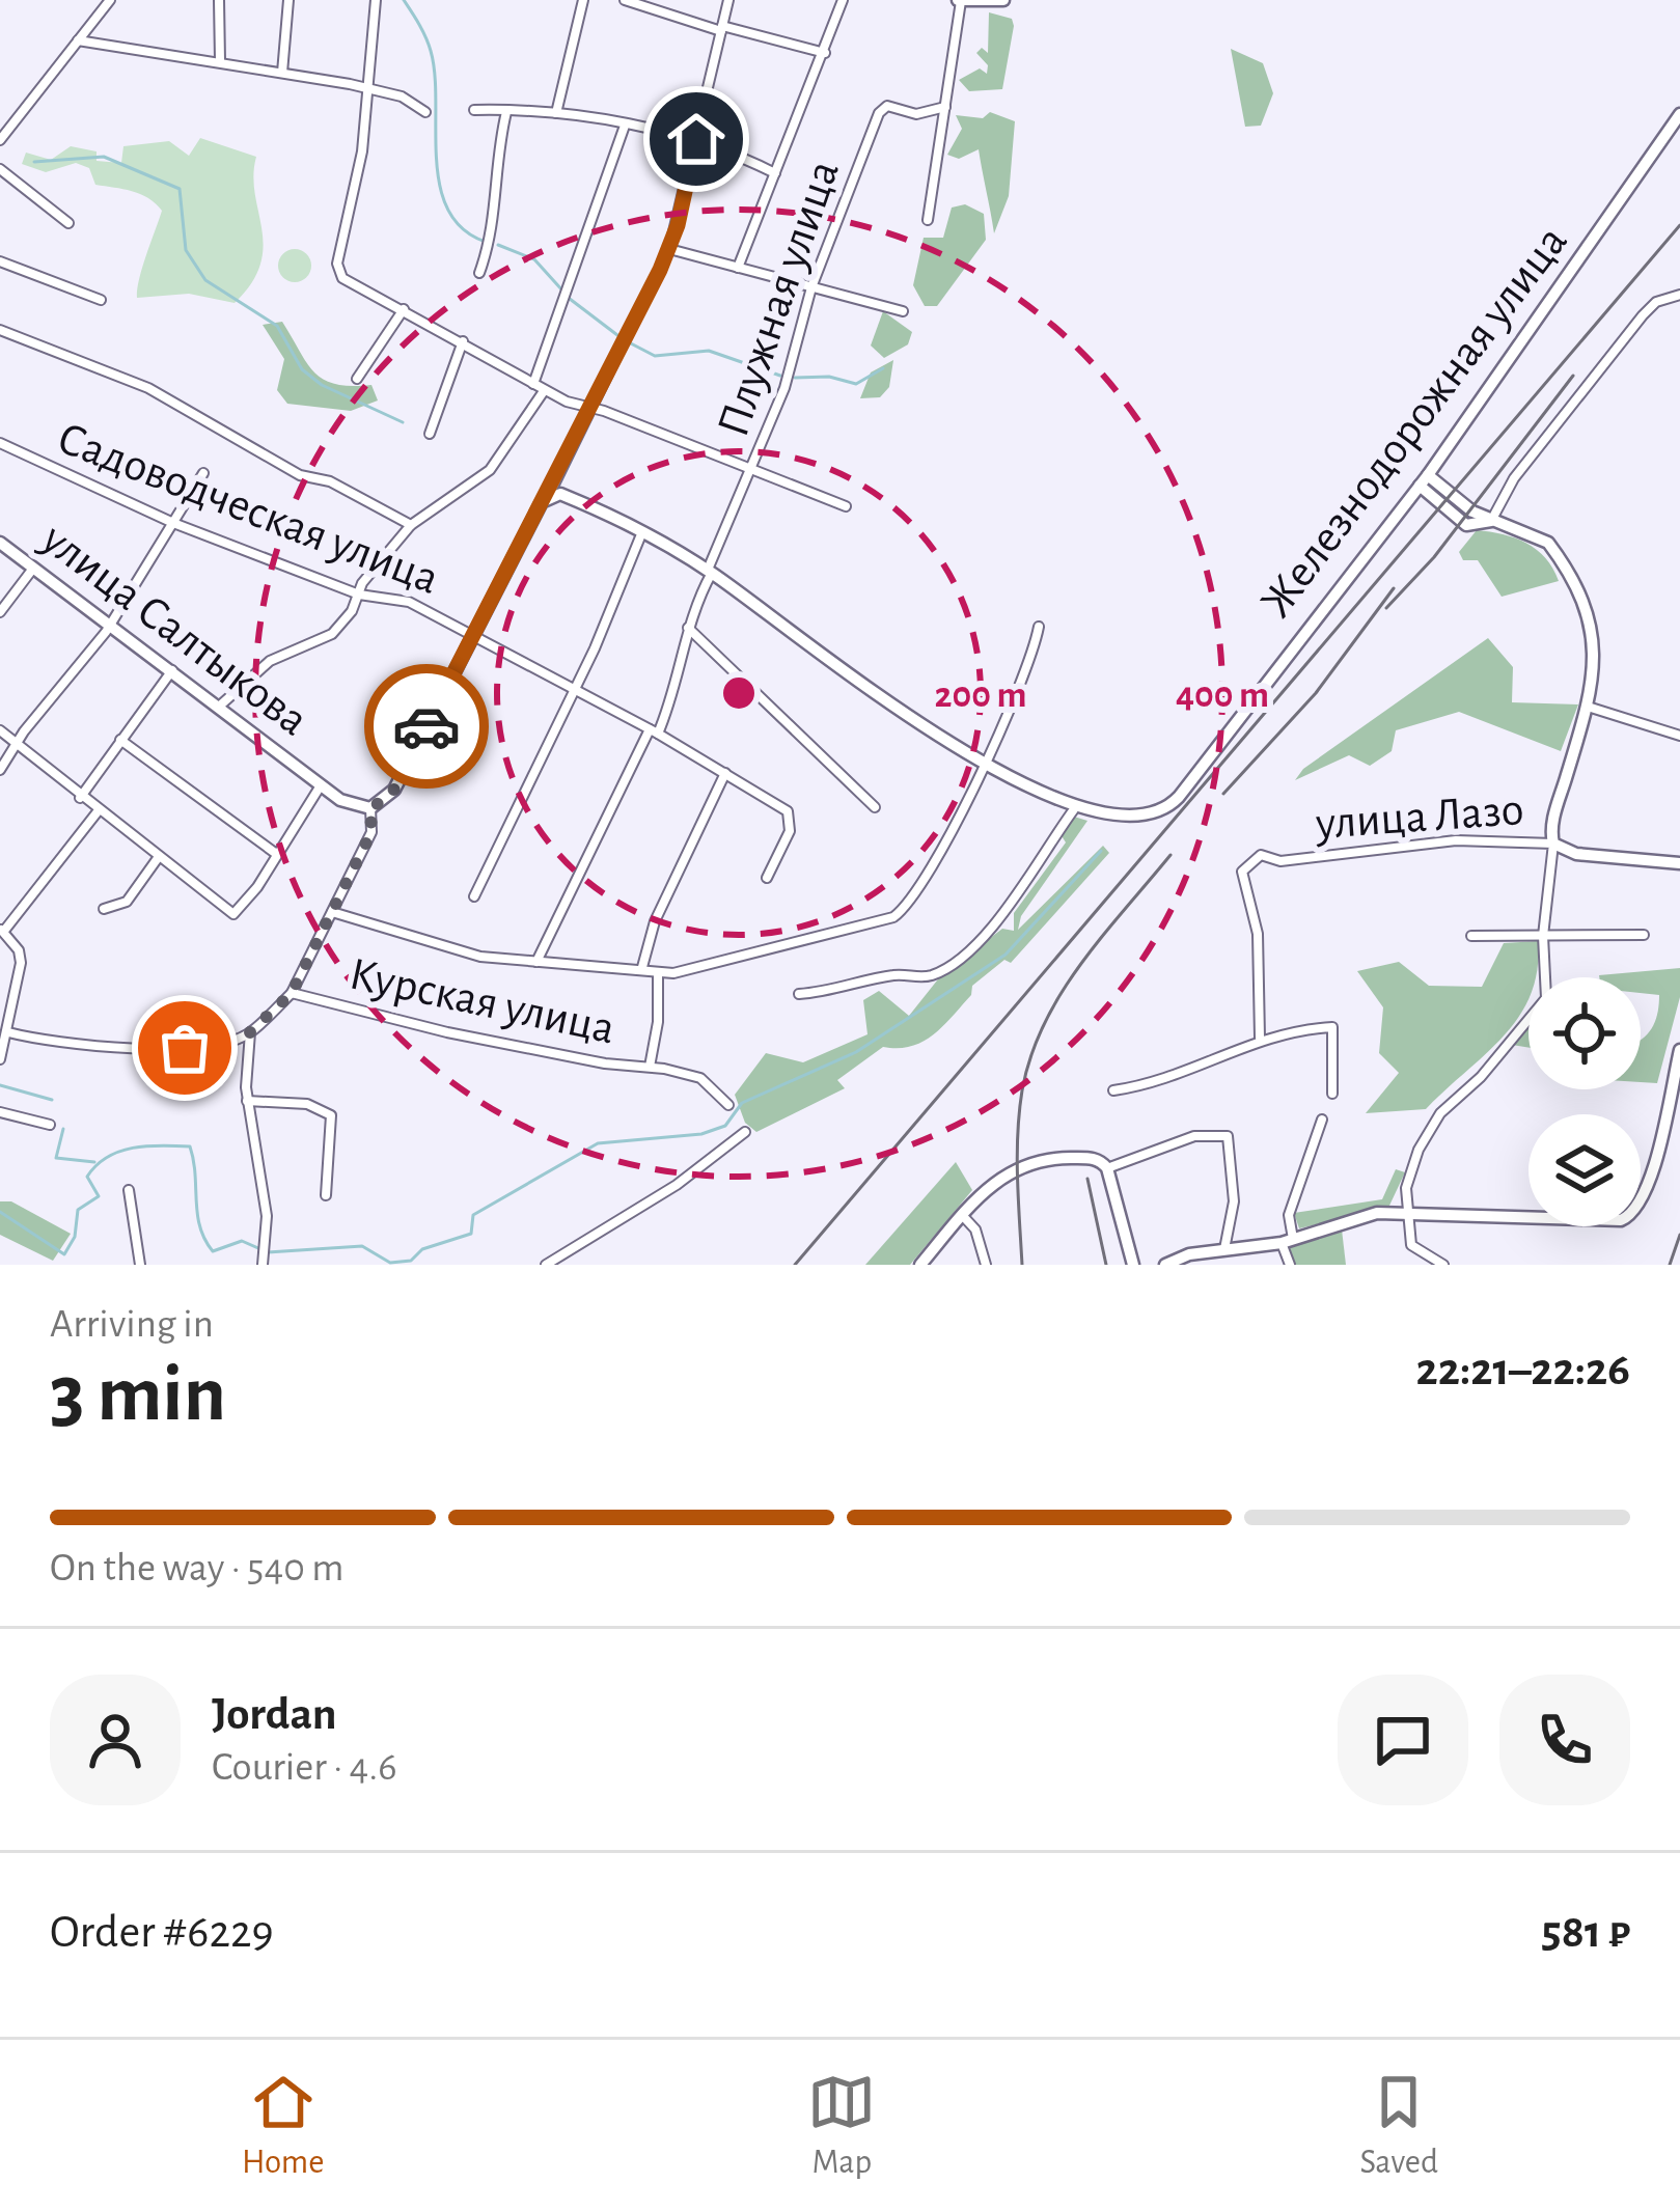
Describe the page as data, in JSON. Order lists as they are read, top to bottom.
{
  "streets": {
    "main road": ["Железнодорожная улица", "улица Салтыкова", "улица Лазо"],
    "street": ["Плужная улица", "Садоводческая улица", "Курская улица"]
  },
  "crossings": [
    ["Плужная улица", "Садоводческая улица"]
  ],
  "page": {
    "heading": ["3 min", "Arriving in", "22:21–22:26"],
    "panel": [
      "Jordan",
      "Courier · 4.6",
      "Order #6229",
      "581 ₽"
    ],
    "bar": "On the way · 540 m",
    "tabs": ["Home", "Map", "Saved"]
  },
  "rings": ["200 m", "400 m"]
}
